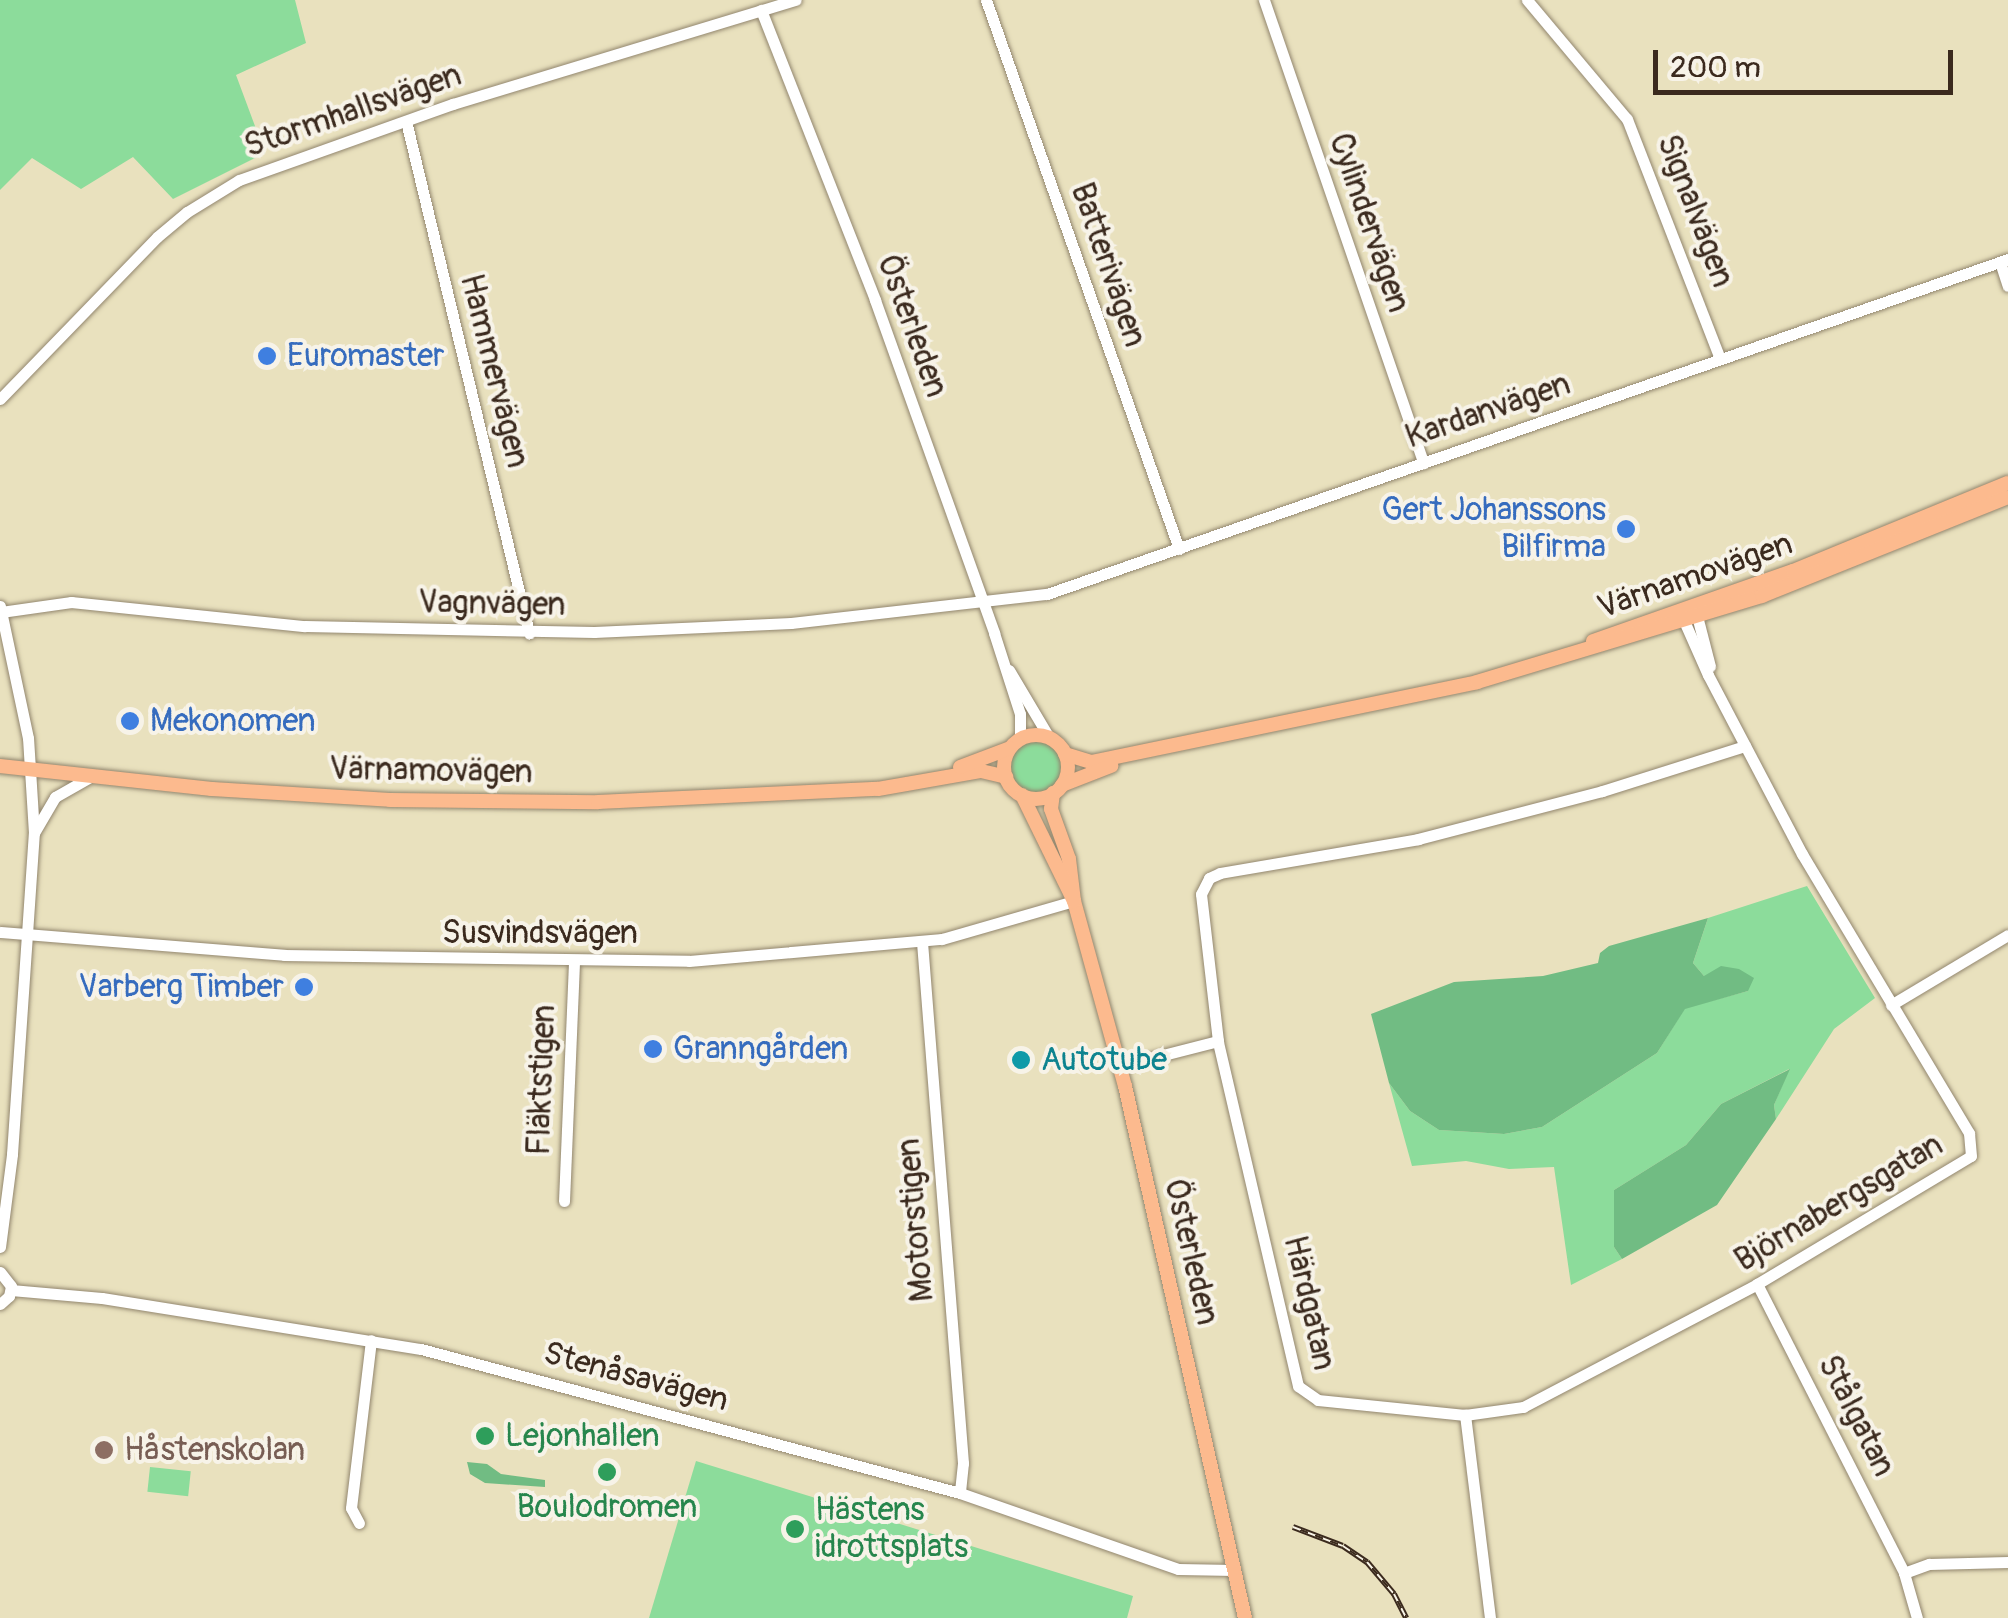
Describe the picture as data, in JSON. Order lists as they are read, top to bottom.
{
  "streets": {
    "main road": ["Österleden", "Värnamovägen"],
    "street": [
      "Stormhallsvägen",
      "Signalvägen",
      "Cylindervägen",
      "Batterivägen",
      "Hammervägen",
      "Kardanvägen",
      "Vagnvägen",
      "Susvindsvägen",
      "Fläktstigen",
      "Björnabergsgatan",
      "Motorstigen",
      "Härdgatan",
      "Stenåsavägen",
      "Stålgatan"
    ]
  },
  "crossings": [
    ["Stormhallsvägen", "Österleden"],
    ["Stormhallsvägen", "Hammervägen"],
    ["Signalvägen", "Kardanvägen"],
    ["Cylindervägen", "Kardanvägen"],
    ["Batterivägen", "Kardanvägen"],
    ["Österleden", "Kardanvägen"],
    ["Österleden", "Värnamovägen"],
    ["Österleden", "Vagnvägen"],
    ["Österleden", "Susvindsvägen"],
    ["Österleden", "Stenåsavägen"],
    ["Hammervägen", "Vagnvägen"],
    ["Kardanvägen", "Vagnvägen"],
    ["Värnamovägen", "Björnabergsgatan"],
    ["Susvindsvägen", "Fläktstigen"],
    ["Susvindsvägen", "Motorstigen"],
    ["Björnabergsgatan", "Härdgatan"],
    ["Björnabergsgatan", "Stålgatan"],
    ["Motorstigen", "Stenåsavägen"]
  ],
  "places": [
    "Euromaster",
    "Gert Johanssons Bilfirma",
    "Mekonomen",
    "Varberg Timber",
    "Granngården",
    "Autotube",
    "Lejonhallen",
    "Håstenskolan",
    "Boulodromen",
    "Hästens idrottsplats"
  ],
  "scale_bar": "200 m"
}
